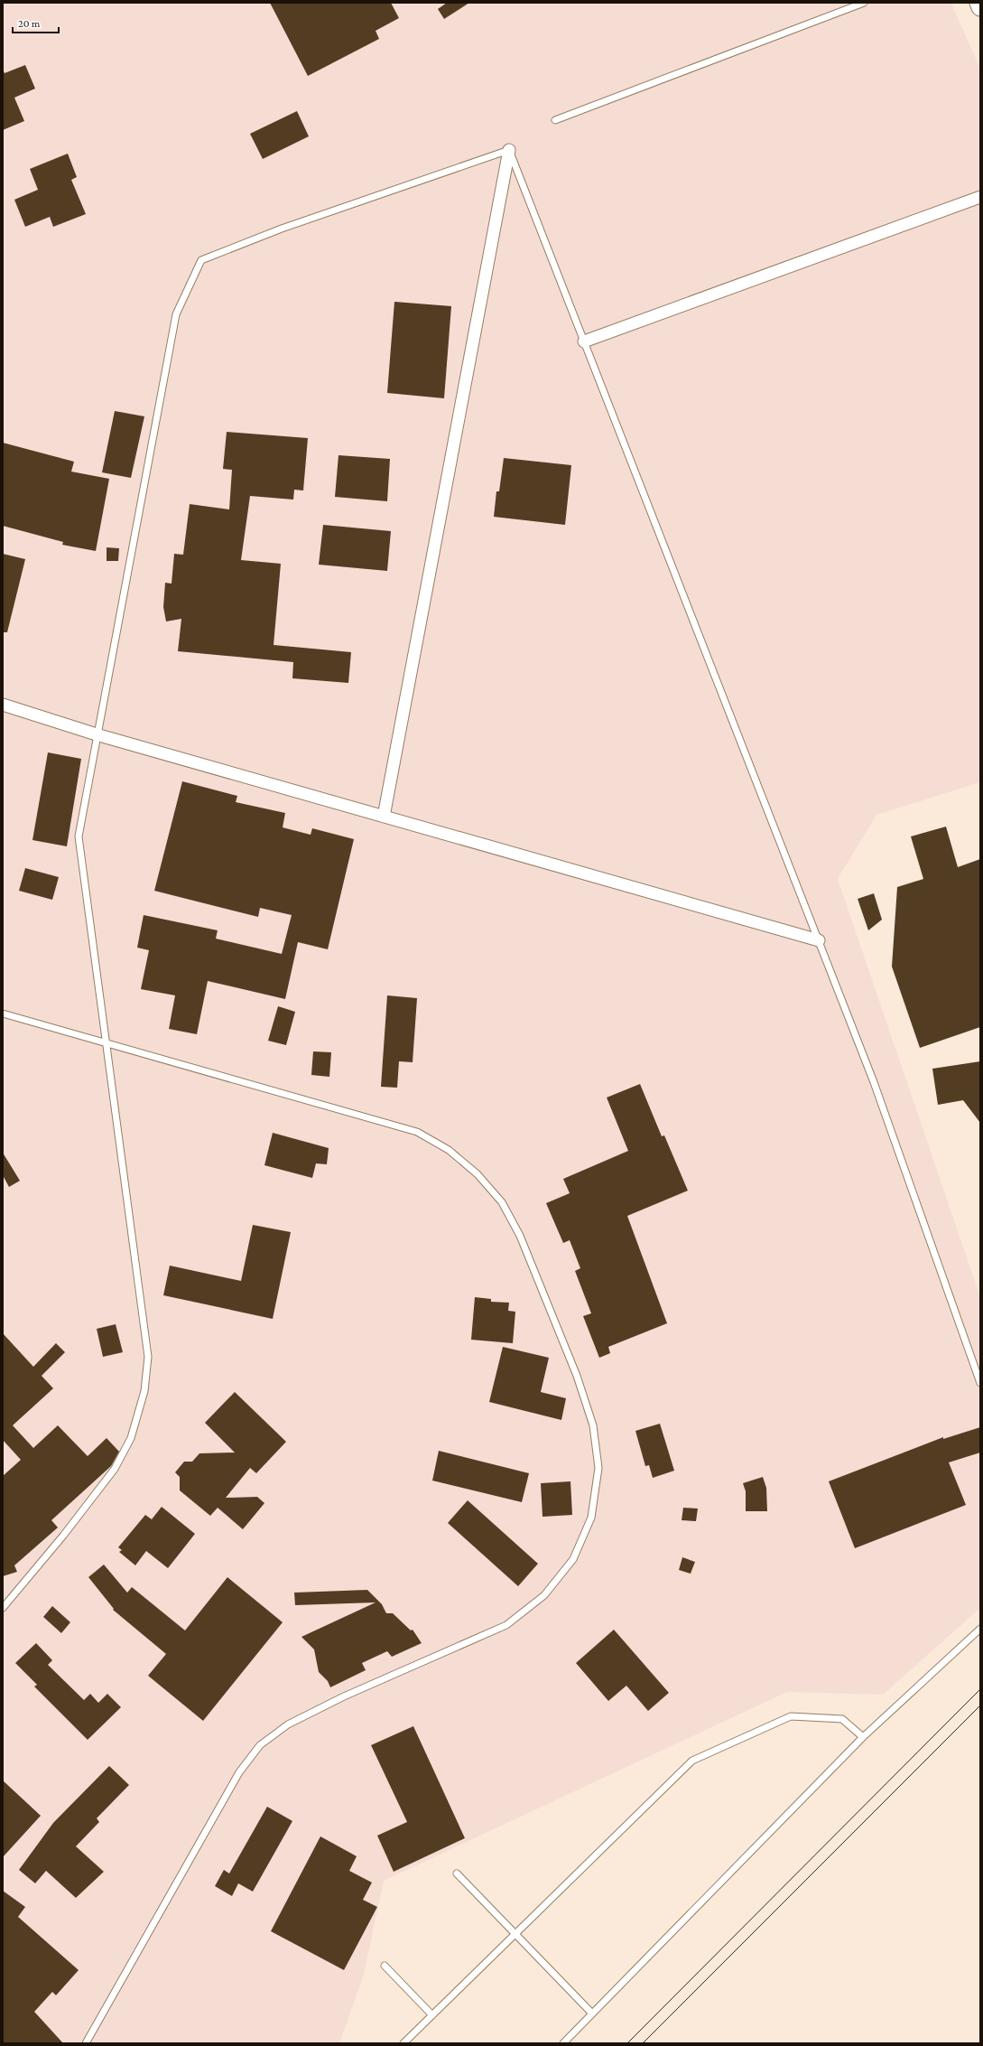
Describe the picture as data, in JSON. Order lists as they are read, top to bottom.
{
  "scale_bar": "20 m"
}
